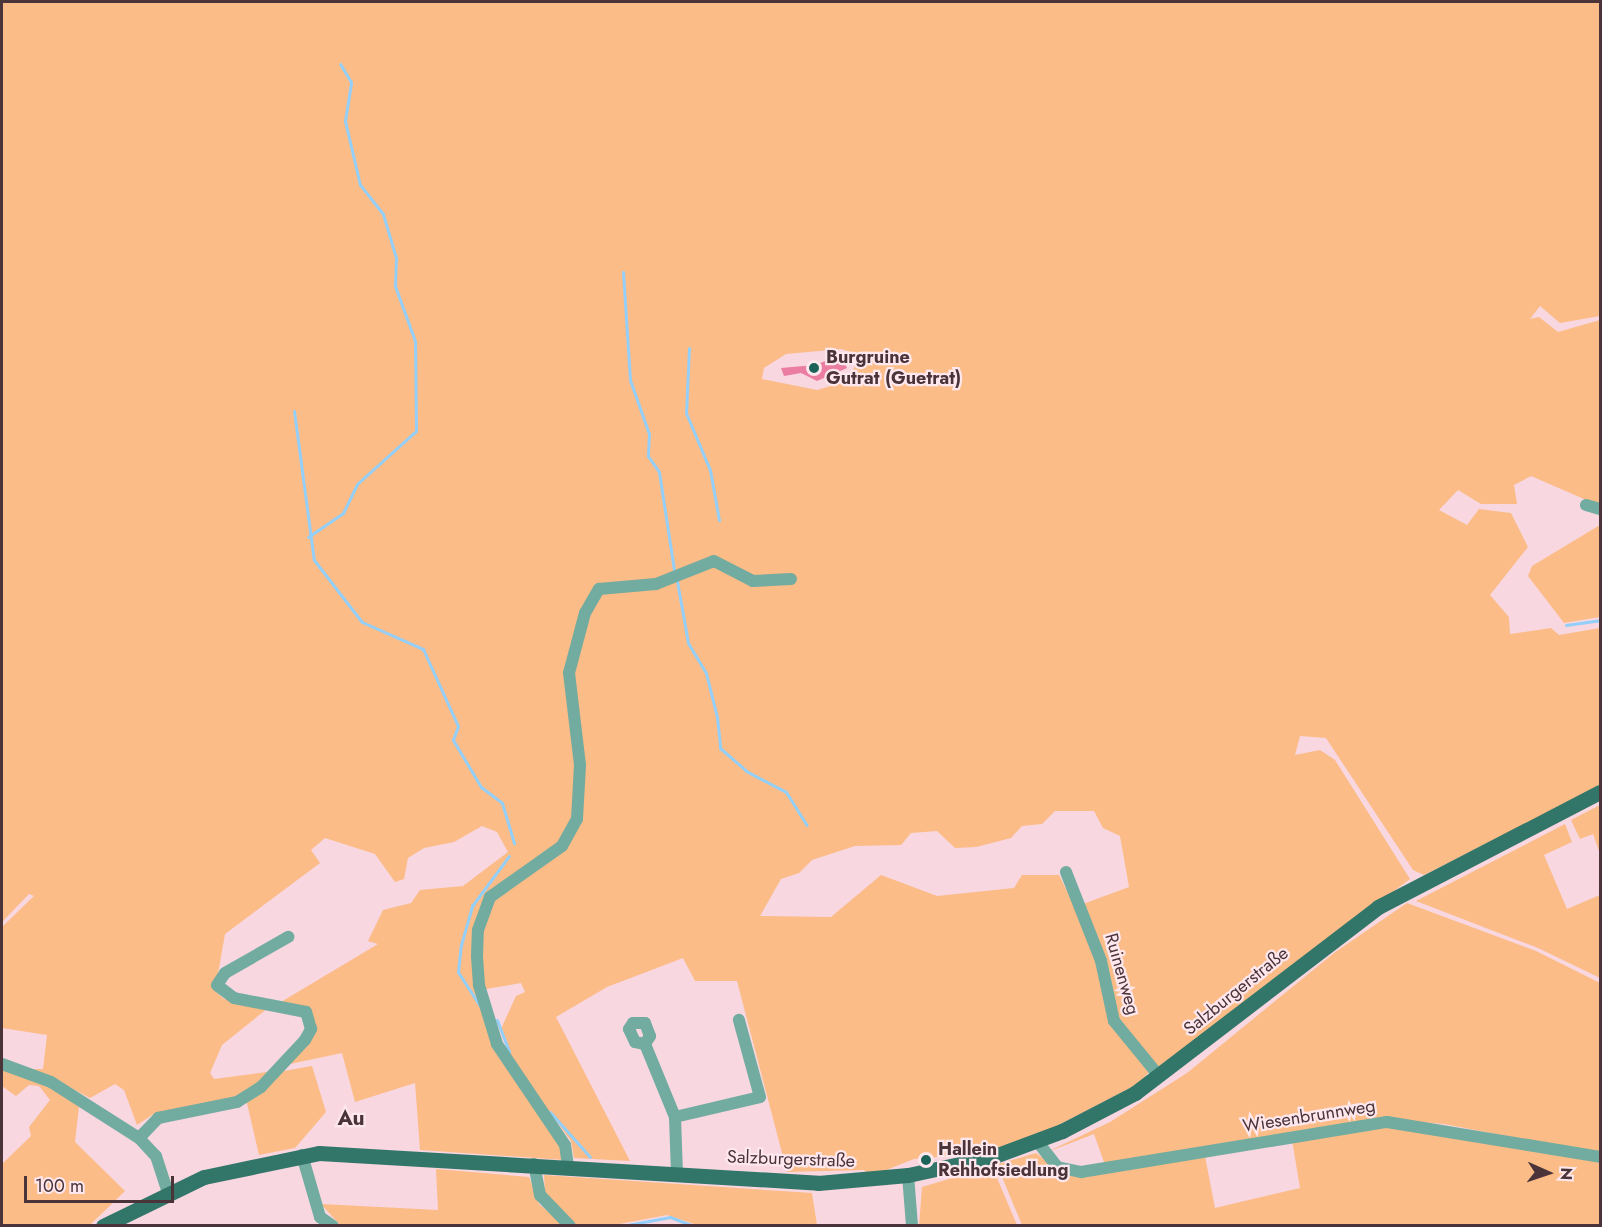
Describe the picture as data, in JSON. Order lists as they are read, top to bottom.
{
  "streets": {
    "main road": ["Salzburgerstraße"],
    "street": ["Ruinenweg", "Wiesenbrunnweg"]
  },
  "crossings": [
    ["Ruinenweg", "Salzburgerstraße"],
    ["Salzburgerstraße", "Wiesenbrunnweg"]
  ],
  "districts": ["Au"],
  "places": ["Burgruine Gutrat (Guetrat)", "Hallein Rehhofsiedlung"],
  "scale_bar": "100 m",
  "north": "right"
}
